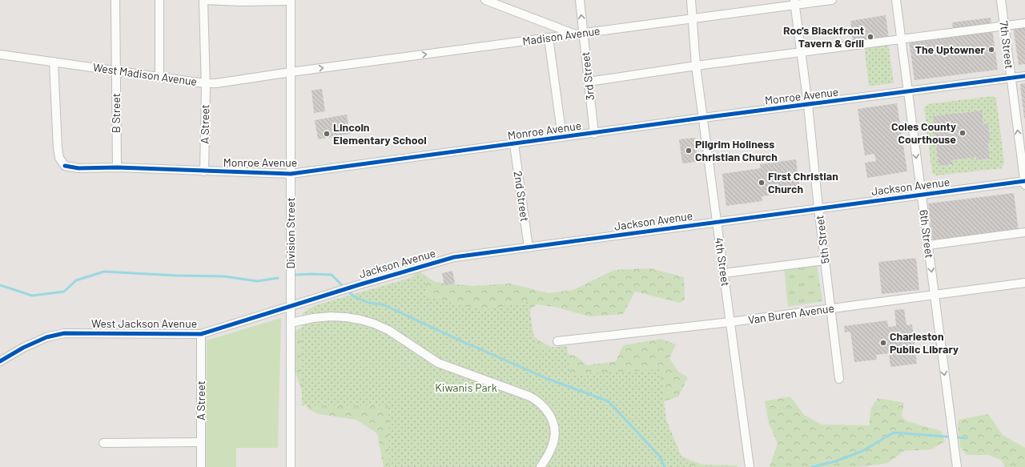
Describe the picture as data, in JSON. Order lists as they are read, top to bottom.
{
  "streets": {
    "street": [
      "Madison Avenue",
      "7th Street",
      "West Madison Avenue",
      "3rd Street",
      "Monroe Avenue",
      "B Street",
      "A Street",
      "Jackson Avenue",
      "2nd Street",
      "Division Street",
      "6th Street",
      "5th Street",
      "4th Street",
      "Van Buren Avenue",
      "West Jackson Avenue"
    ]
  },
  "crossings": [
    ["Madison Avenue", "West Madison Avenue"],
    ["Madison Avenue", "3rd Street"],
    ["Madison Avenue", "Division Street"],
    ["Madison Avenue", "5th Street"],
    ["Madison Avenue", "4th Street"],
    ["7th Street", "Monroe Avenue"],
    ["7th Street", "Jackson Avenue"],
    ["West Madison Avenue", "Monroe Avenue"],
    ["West Madison Avenue", "B Street"],
    ["West Madison Avenue", "A Street"],
    ["West Madison Avenue", "Division Street"],
    ["3rd Street", "Monroe Avenue"],
    ["Monroe Avenue", "B Street"],
    ["Monroe Avenue", "A Street"],
    ["Monroe Avenue", "2nd Street"],
    ["Monroe Avenue", "Division Street"],
    ["Monroe Avenue", "6th Street"],
    ["Monroe Avenue", "5th Street"],
    ["Monroe Avenue", "4th Street"],
    ["A Street", "West Jackson Avenue"],
    ["Jackson Avenue", "2nd Street"],
    ["Jackson Avenue", "Division Street"],
    ["Jackson Avenue", "6th Street"],
    ["Jackson Avenue", "5th Street"],
    ["Jackson Avenue", "4th Street"],
    ["Jackson Avenue", "West Jackson Avenue"],
    ["Division Street", "West Jackson Avenue"],
    ["6th Street", "Van Buren Avenue"],
    ["5th Street", "Van Buren Avenue"],
    ["4th Street", "Van Buren Avenue"]
  ],
  "one_way": ["Madison Avenue", "7th Street", "6th Street"],
  "parks": ["Kiwanis Park"],
  "places": [
    "Roc's Blackfront Tavern & Grill",
    "The Uptowner",
    "Coles County Courthouse",
    "Lincoln Elementary School",
    "Pilgrim Holiness Christian Church",
    "First Christian Church",
    "Charleston Public Library"
  ]
}
